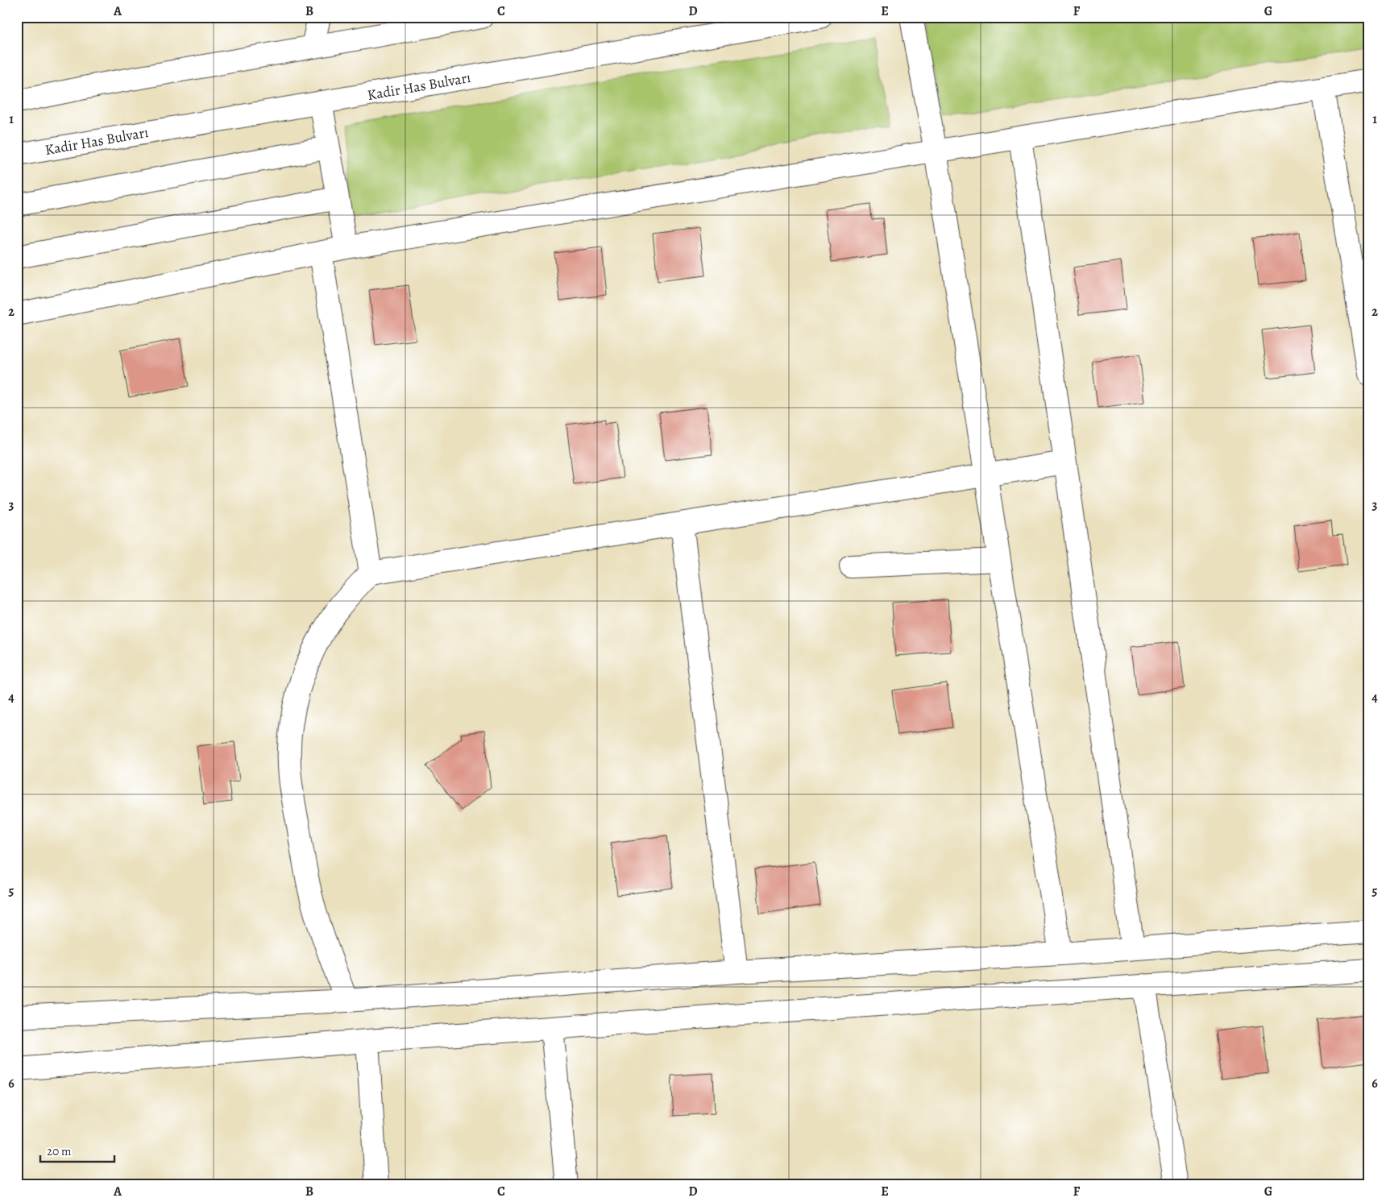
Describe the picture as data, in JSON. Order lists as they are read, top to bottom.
{
  "streets": {
    "main road": ["Kadir Has Bulvarı"]
  },
  "scale_bar": "20 m",
  "grid": {
    "columns": [
      "A",
      "B",
      "C",
      "D",
      "E",
      "F",
      "G"
    ],
    "rows": [
      "1",
      "2",
      "3",
      "4",
      "5",
      "6"
    ]
  }
}
